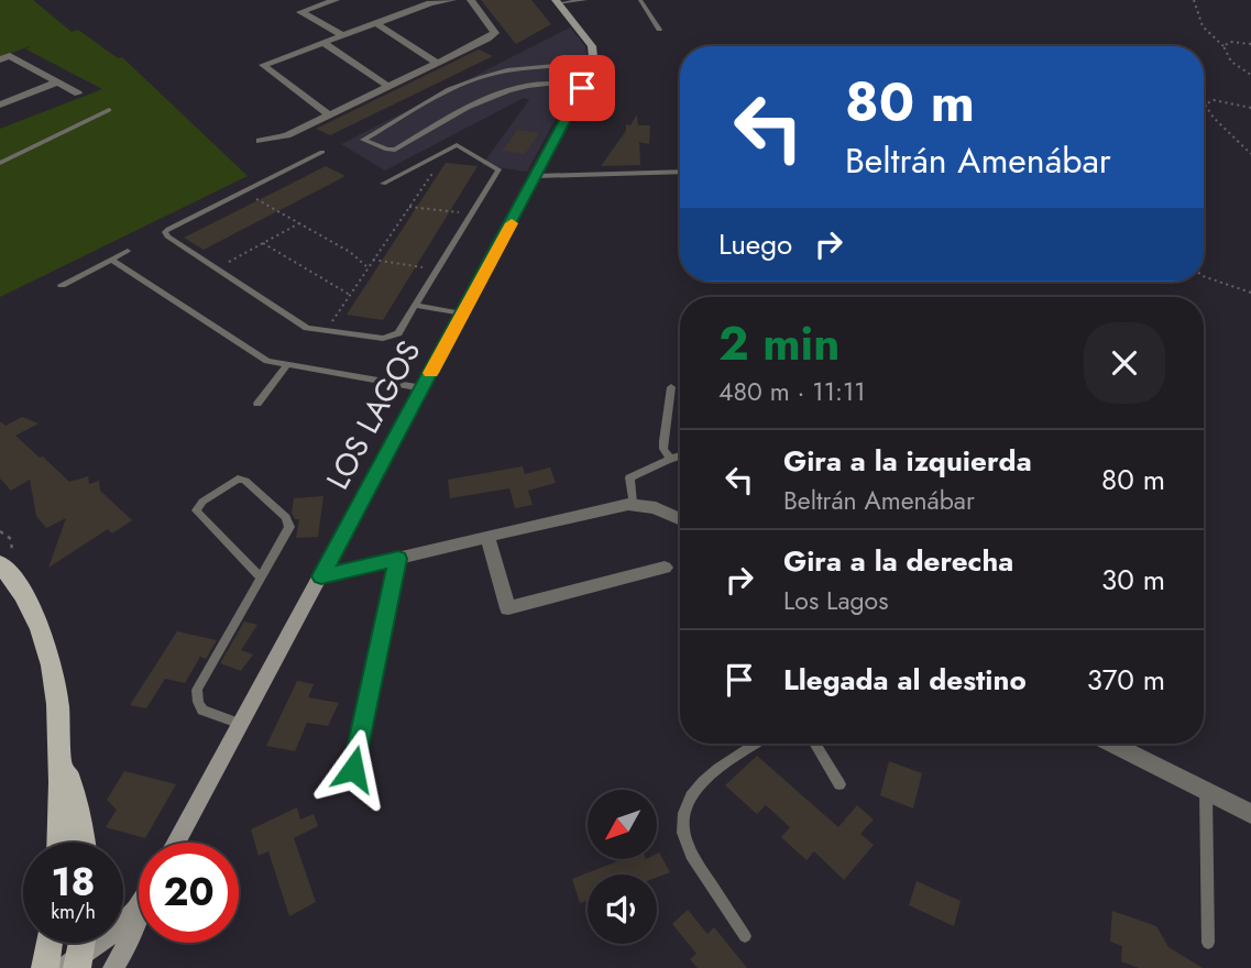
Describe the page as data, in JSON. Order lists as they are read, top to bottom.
{
  "streets": {
    "main road": ["LOS LAGOS"]
  },
  "north": "bottom left",
  "page": {
    "turn": ["80 m", "Beltrán Amenábar"],
    "then": "Luego",
    "heading": ["2 min", "480 m · 11:11"],
    "list": [
      {
        "name": "Gira a la izquierda",
        "note": "Beltrán Amenábar",
        "value": "80 m"
      },
      {
        "name": "Gira a la derecha",
        "note": "Los Lagos",
        "value": "30 m"
      },
      {
        "name": "Llegada al destino",
        "value": "370 m"
      }
    ],
    "speed": "18 km/h",
    "limit": "20"
  }
}
